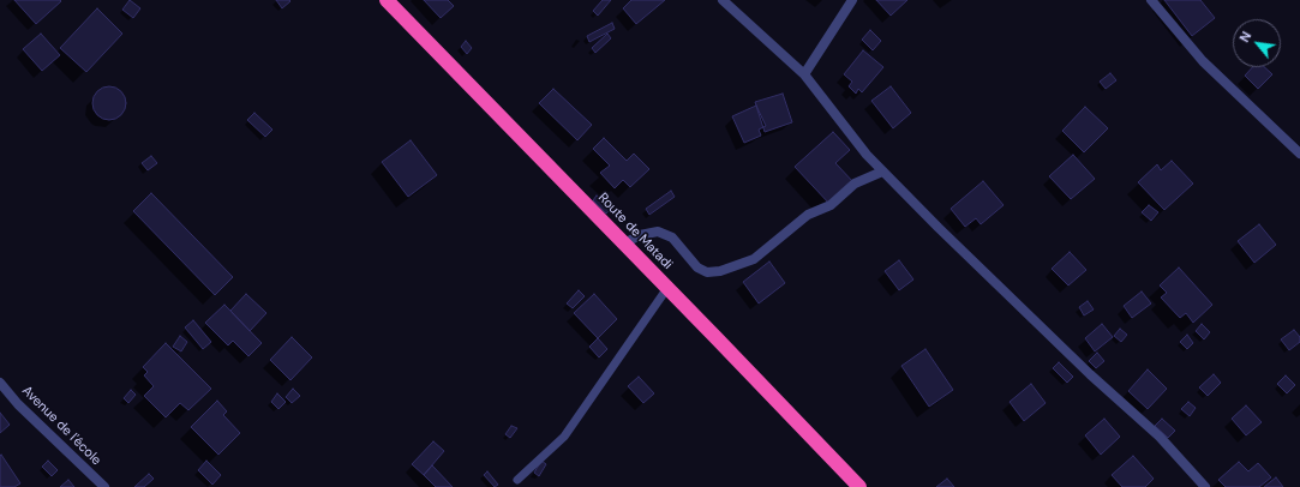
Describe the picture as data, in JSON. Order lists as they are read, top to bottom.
{
  "streets": {
    "highway": ["Route de Matadi"],
    "street": ["Avenue de l'école"]
  },
  "north": "top left"
}
